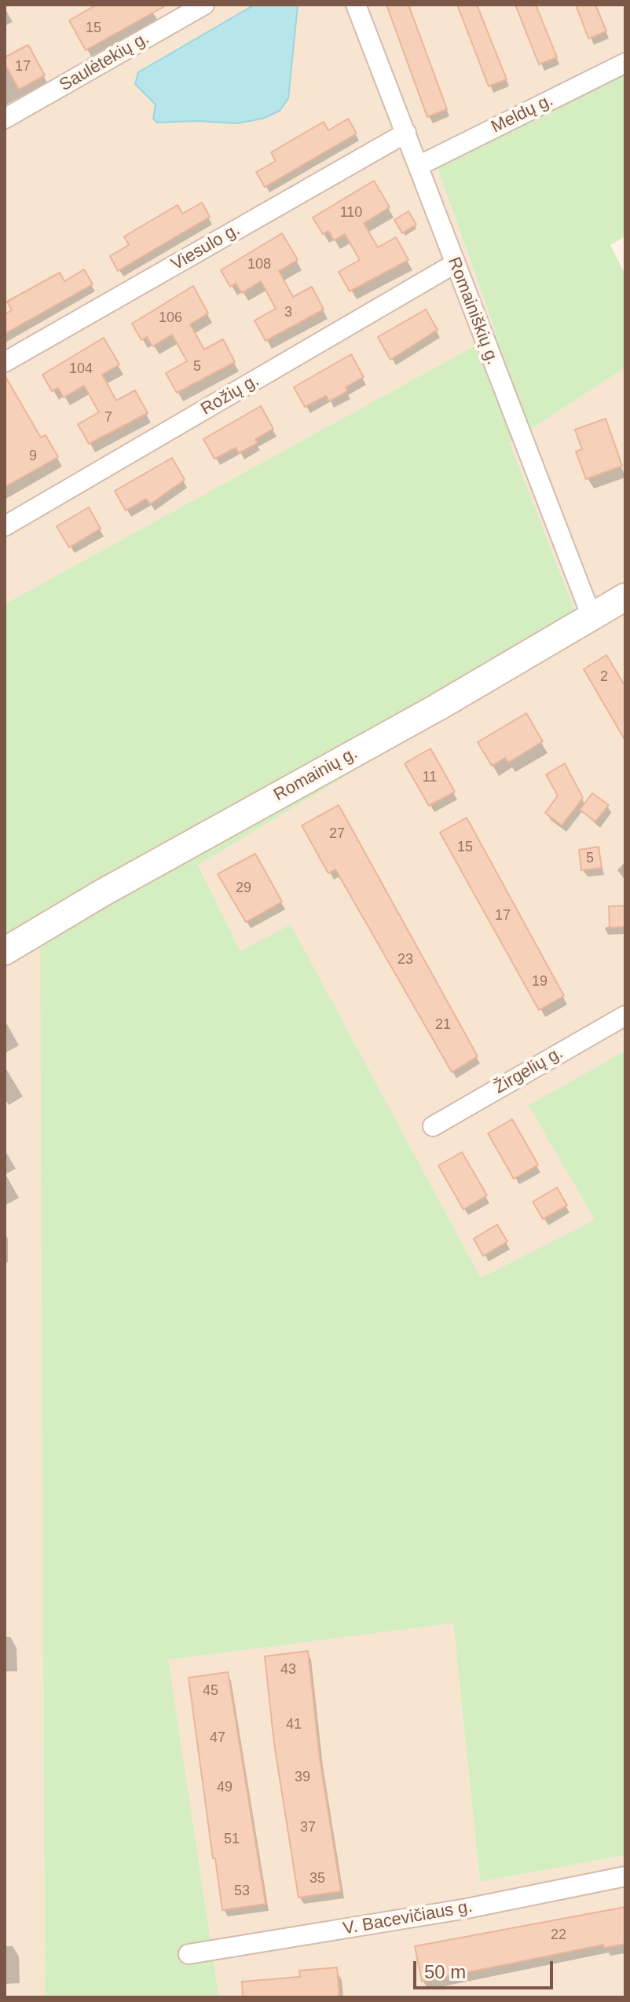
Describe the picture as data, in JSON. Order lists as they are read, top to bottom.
{
  "streets": {
    "main road": ["Romainių g."],
    "street": [
      "Saulėtekių g.",
      "Meldų g.",
      "Viesulo g.",
      "Romainiškių g.",
      "Rožių g.",
      "Žirgelių g.",
      "V. Bacevičiaus g."
    ]
  },
  "crossings": [
    ["Meldų g.", "Romainiškių g."],
    ["Viesulo g.", "Romainiškių g."],
    ["Romainiškių g.", "Rožių g."],
    ["Romainiškių g.", "Romainių g."]
  ],
  "house_numbers": [
    "15",
    "17",
    "110",
    "108",
    "3",
    "106",
    "5",
    "104",
    "7",
    "9",
    "2",
    "11",
    "27",
    "15",
    "5",
    "29",
    "17",
    "23",
    "19",
    "21",
    "43",
    "45",
    "41",
    "47",
    "39",
    "49",
    "37",
    "51",
    "35",
    "53",
    "22"
  ],
  "scale_bar": "50 m"
}
